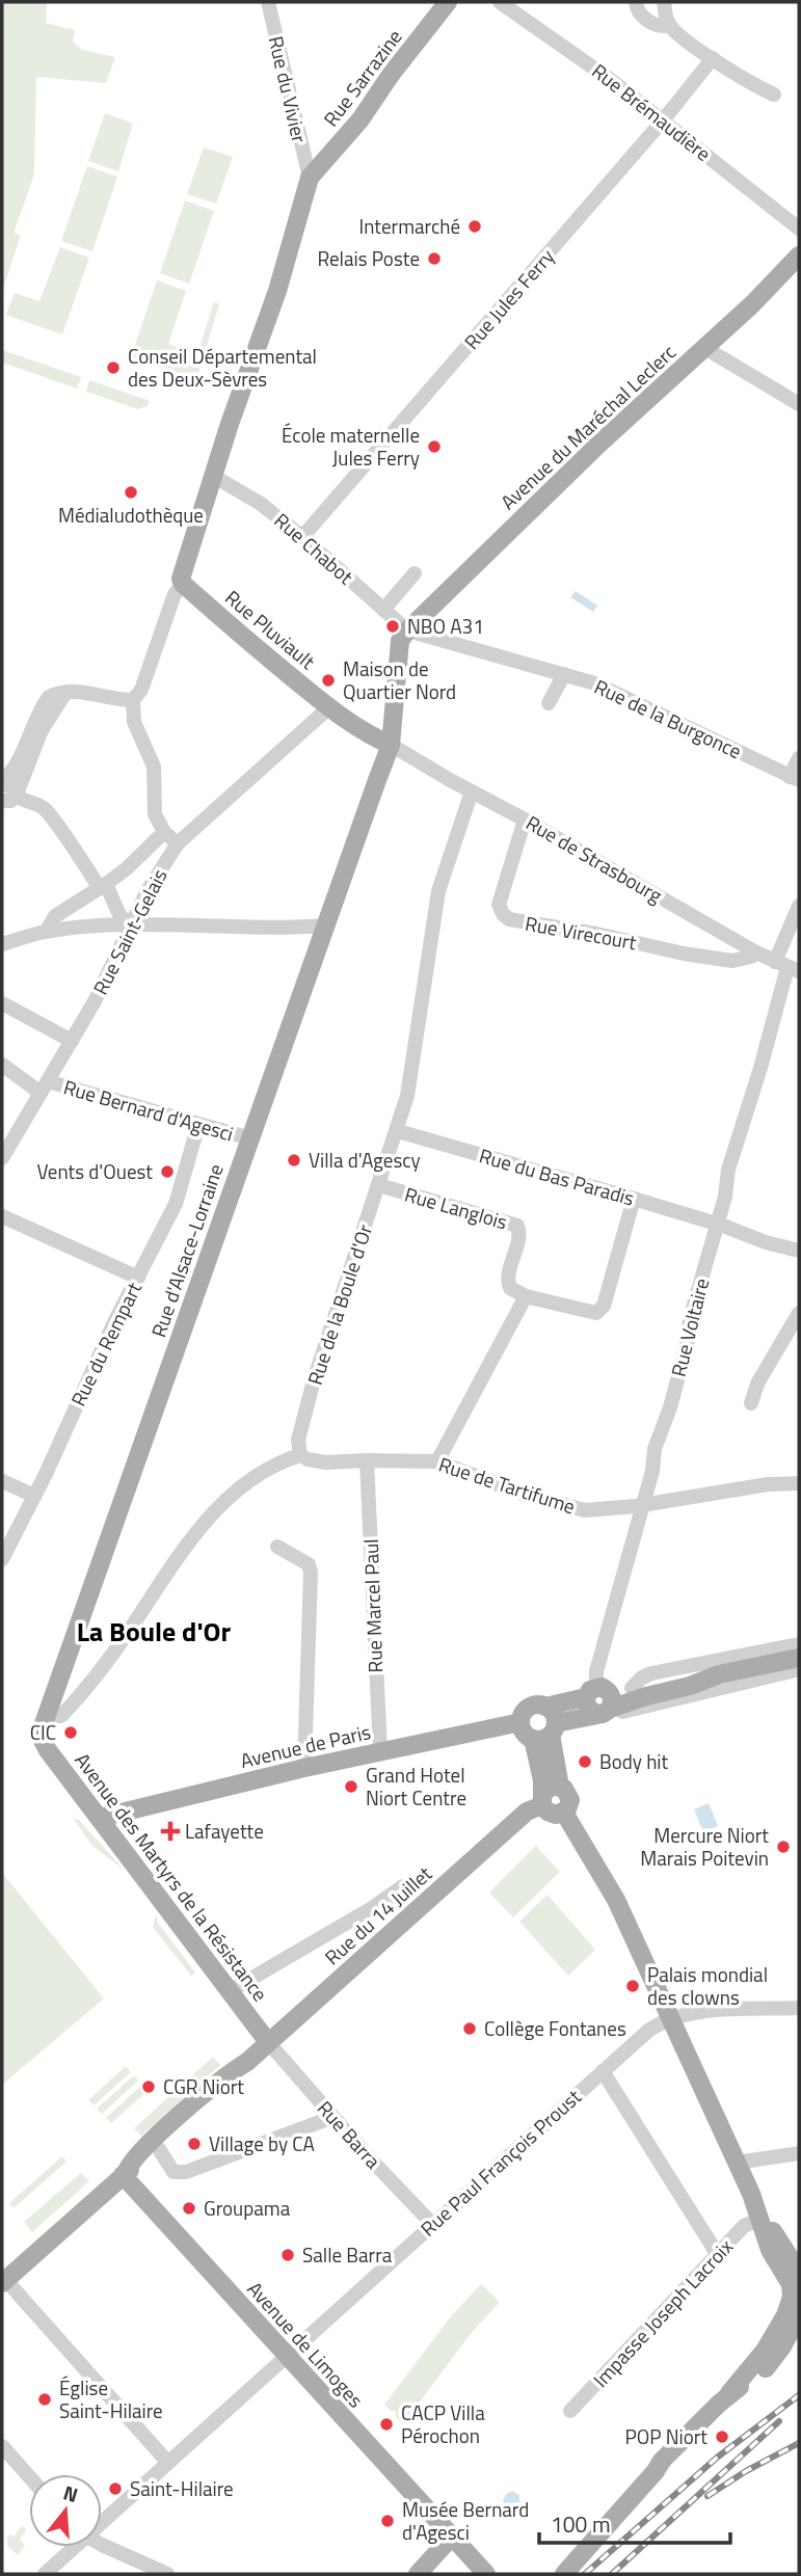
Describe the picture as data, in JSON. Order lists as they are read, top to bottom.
{
  "streets": {
    "main road": [
      "Rue Sarrazine",
      "Avenue du Maréchal Leclerc",
      "Rue Pluviault",
      "Rue d'Alsace-Lorraine",
      "Avenue de Paris",
      "Avenue des Martyrs de la Résistance",
      "Rue du 14 Juillet",
      "Avenue de Limoges"
    ],
    "street": [
      "Rue du Vivier",
      "Rue Brémaudière",
      "Rue Jules Ferry",
      "Rue Chabot",
      "Rue de la Burgonce",
      "Rue de Strasbourg",
      "Rue Saint-Gelais",
      "Rue Virecourt",
      "Rue Bernard d'Agesci",
      "Rue du Bas Paradis",
      "Rue Langlois",
      "Rue de la Boule d'Or",
      "Rue Voltaire",
      "Rue du Rempart",
      "Rue de Tartifume",
      "Rue Marcel Paul",
      "Rue Barra",
      "Rue Paul François Proust",
      "Impasse Joseph Lacroix"
    ]
  },
  "crossings": [
    ["Rue Sarrazine", "Rue du Vivier"],
    ["Rue Brémaudière", "Rue Jules Ferry"],
    ["Rue Jules Ferry", "Rue Chabot"],
    ["Avenue du Maréchal Leclerc", "Rue Chabot"],
    ["Avenue du Maréchal Leclerc", "Rue de la Burgonce"],
    ["Avenue du Maréchal Leclerc", "Rue d'Alsace-Lorraine"],
    ["Rue Chabot", "Rue de la Burgonce"],
    ["Rue Chabot", "Rue d'Alsace-Lorraine"],
    ["Rue Pluviault", "Rue de Strasbourg"],
    ["Rue Pluviault", "Rue Saint-Gelais"],
    ["Rue Pluviault", "Rue d'Alsace-Lorraine"],
    ["Rue de la Burgonce", "Rue d'Alsace-Lorraine"],
    ["Rue de Strasbourg", "Rue Virecourt"],
    ["Rue de Strasbourg", "Rue d'Alsace-Lorraine"],
    ["Rue de Strasbourg", "Rue de la Boule d'Or"],
    ["Rue de Strasbourg", "Rue Voltaire"],
    ["Rue Saint-Gelais", "Rue Bernard d'Agesci"],
    ["Rue Bernard d'Agesci", "Rue d'Alsace-Lorraine"],
    ["Rue Bernard d'Agesci", "Rue du Rempart"],
    ["Rue du Bas Paradis", "Rue de la Boule d'Or"],
    ["Rue du Bas Paradis", "Rue Voltaire"],
    ["Rue Langlois", "Rue de la Boule d'Or"],
    ["Rue d'Alsace-Lorraine", "Avenue des Martyrs de la Résistance"],
    ["Rue de la Boule d'Or", "Rue de Tartifume"],
    ["Rue Voltaire", "Rue de Tartifume"],
    ["Rue de Tartifume", "Rue Marcel Paul"],
    ["Rue Marcel Paul", "Avenue de Paris"],
    ["Avenue de Paris", "Avenue des Martyrs de la Résistance"],
    ["Avenue des Martyrs de la Résistance", "Rue du 14 Juillet"],
    ["Avenue des Martyrs de la Résistance", "Rue Barra"],
    ["Rue du 14 Juillet", "Rue Barra"],
    ["Rue du 14 Juillet", "Avenue de Limoges"],
    ["Rue Barra", "Rue Paul François Proust"],
    ["Rue Paul François Proust", "Avenue de Limoges"]
  ],
  "districts": ["La Boule d'Or"],
  "places": {
    "other": [
      "Intermarché",
      "Relais Poste",
      "Conseil Départemental des Deux-Sèvres",
      "École maternelle Jules Ferry",
      "Médialudothèque",
      "NBO A31",
      "Maison de Quartier Nord",
      "Villa d'Agescy",
      "Vents d'Ouest",
      "CIC",
      "Body hit",
      "Grand Hotel Niort Centre",
      "Mercure Niort Marais Poitevin",
      "Palais mondial des clowns",
      "Collège Fontanes",
      "CGR Niort",
      "Village by CA",
      "Groupama",
      "Salle Barra",
      "Église Saint-Hilaire",
      "CACP Villa Pérochon",
      "POP Niort",
      "Saint-Hilaire",
      "Musée Bernard d'Agesci"
    ],
    "health": ["Lafayette"]
  },
  "scale_bar": "100 m",
  "north": "top"
}
